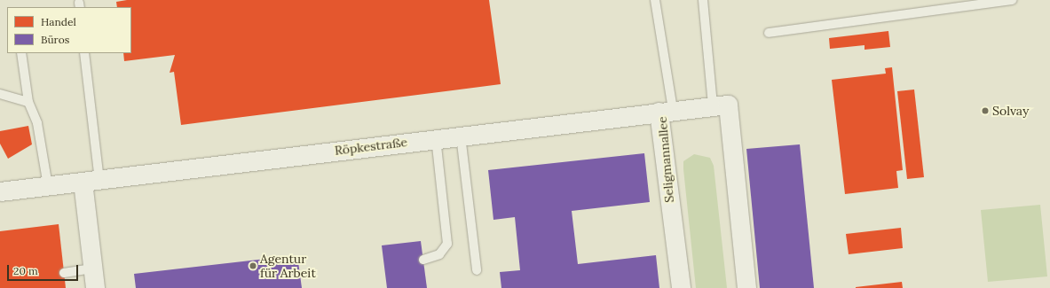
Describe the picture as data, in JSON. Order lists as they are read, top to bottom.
{
  "streets": {
    "street": ["Röpkestraße", "Seligmannallee"]
  },
  "crossings": [
    ["Röpkestraße", "Seligmannallee"]
  ],
  "places": ["Solvay", "Agentur für Arbeit"],
  "legend": ["Handel", "Büros"],
  "scale_bar": "20 m"
}
